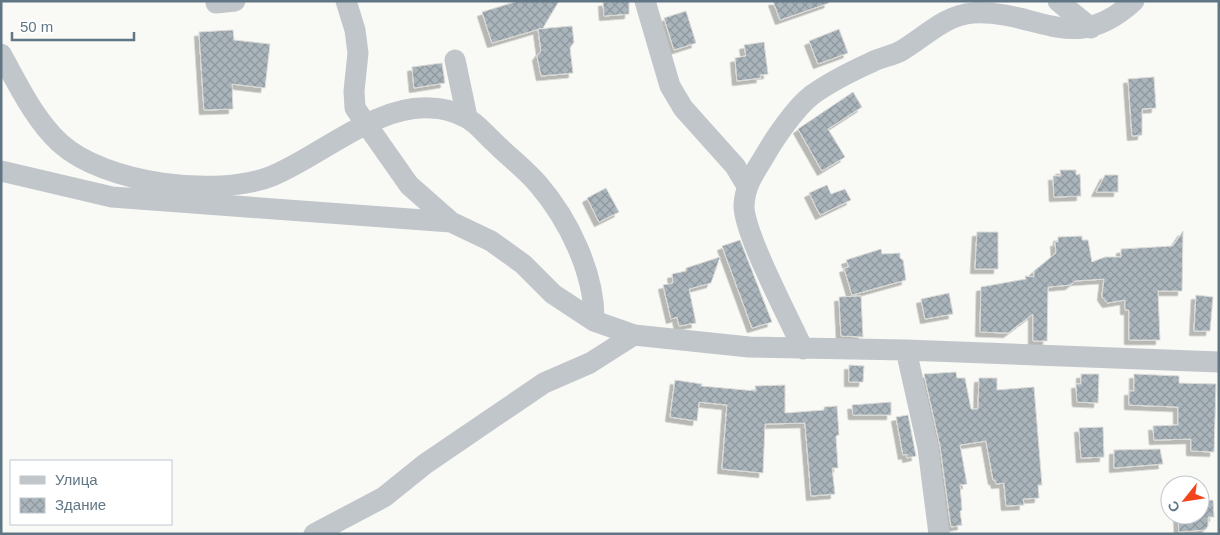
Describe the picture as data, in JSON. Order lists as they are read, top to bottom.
{
  "legend": ["Улица", "Здание"],
  "scale_bar": "50 m",
  "north": "bottom left"
}
